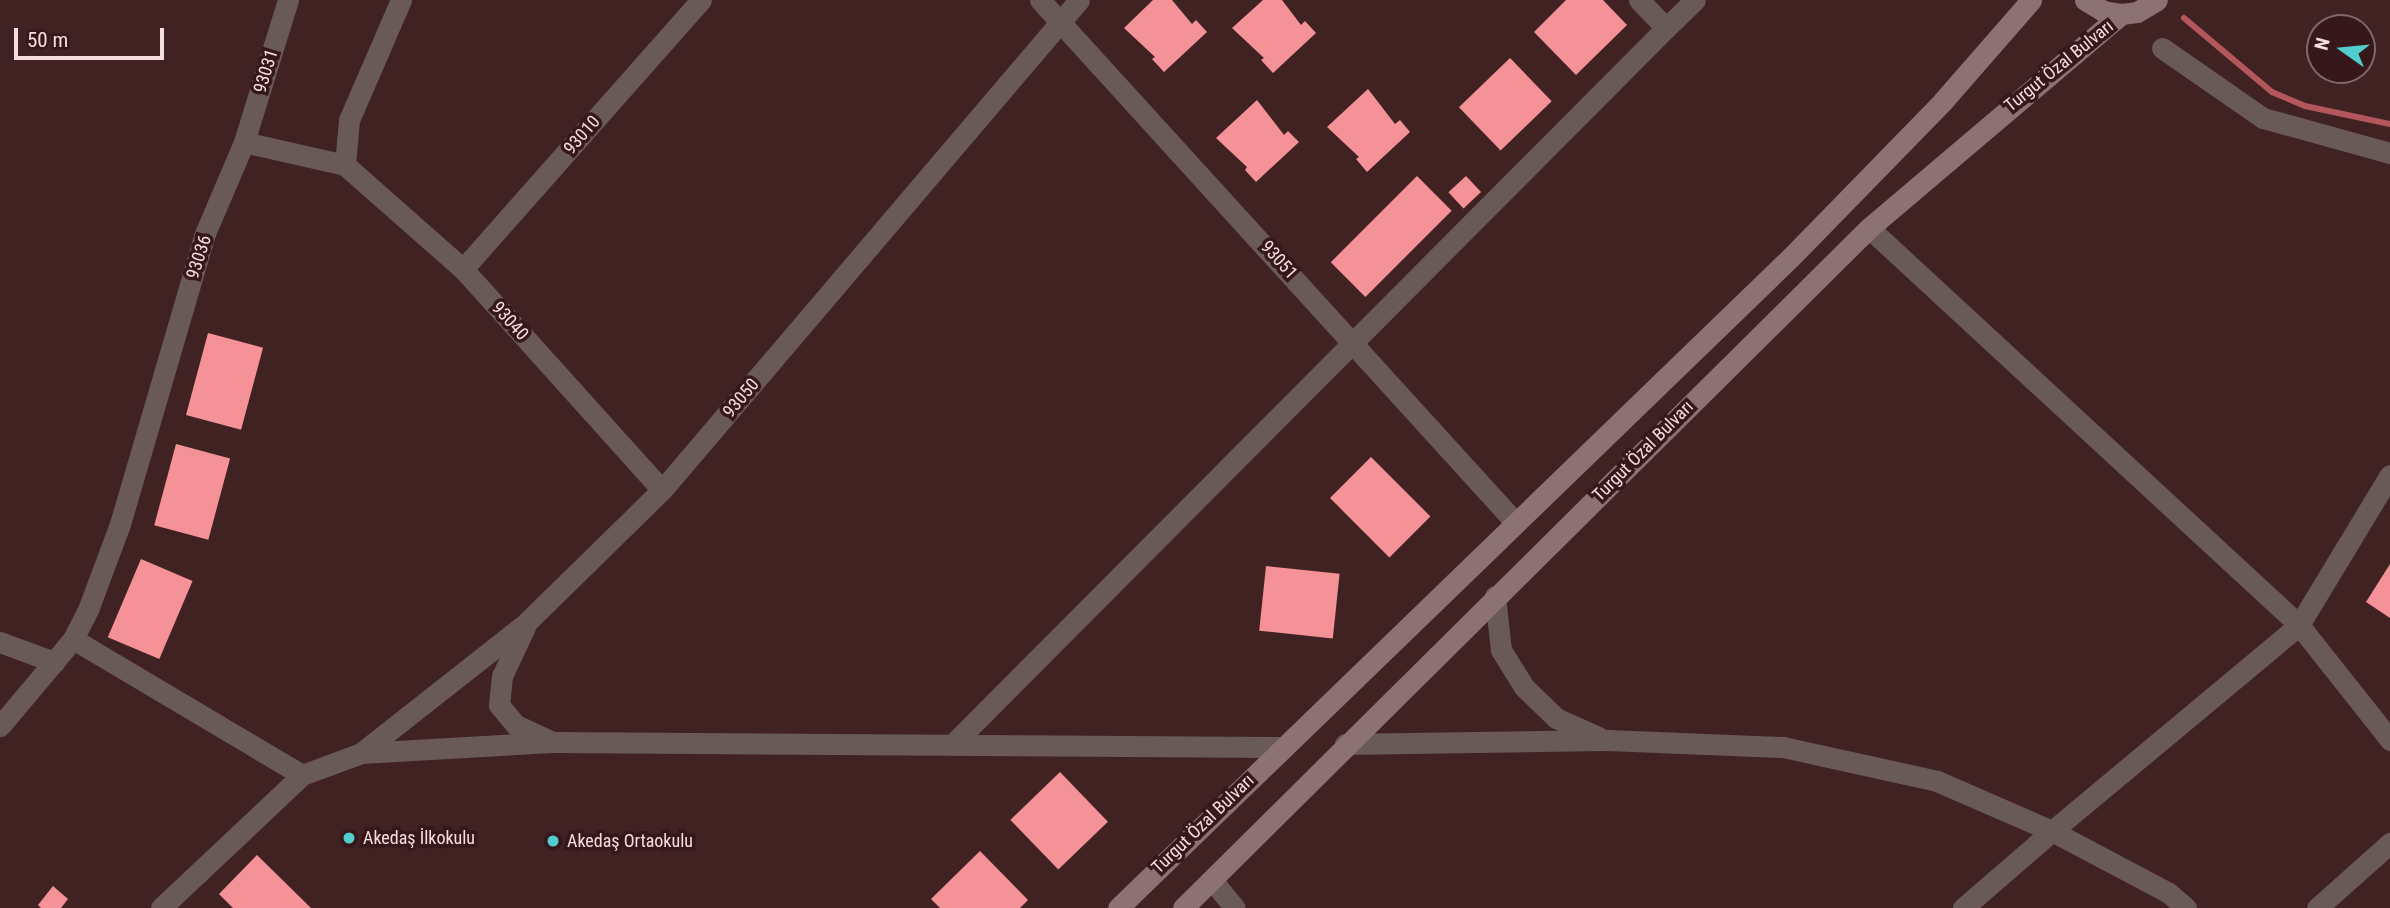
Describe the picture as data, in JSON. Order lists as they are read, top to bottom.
{
  "streets": {
    "main road": ["Turgut Özal Bulvarı"],
    "street": [
      "93031",
      "93010",
      "93036",
      "93051",
      "93040",
      "93050"
    ]
  },
  "crossings": [
    ["Turgut Özal Bulvarı", "93051"],
    ["93031", "93036"],
    ["93010", "93040"],
    ["93051", "93050"],
    ["93040", "93050"]
  ],
  "places": ["Akedaş İlkokulu", "Akedaş Ortaokulu"],
  "scale_bar": "50 m",
  "north": "left"
}
